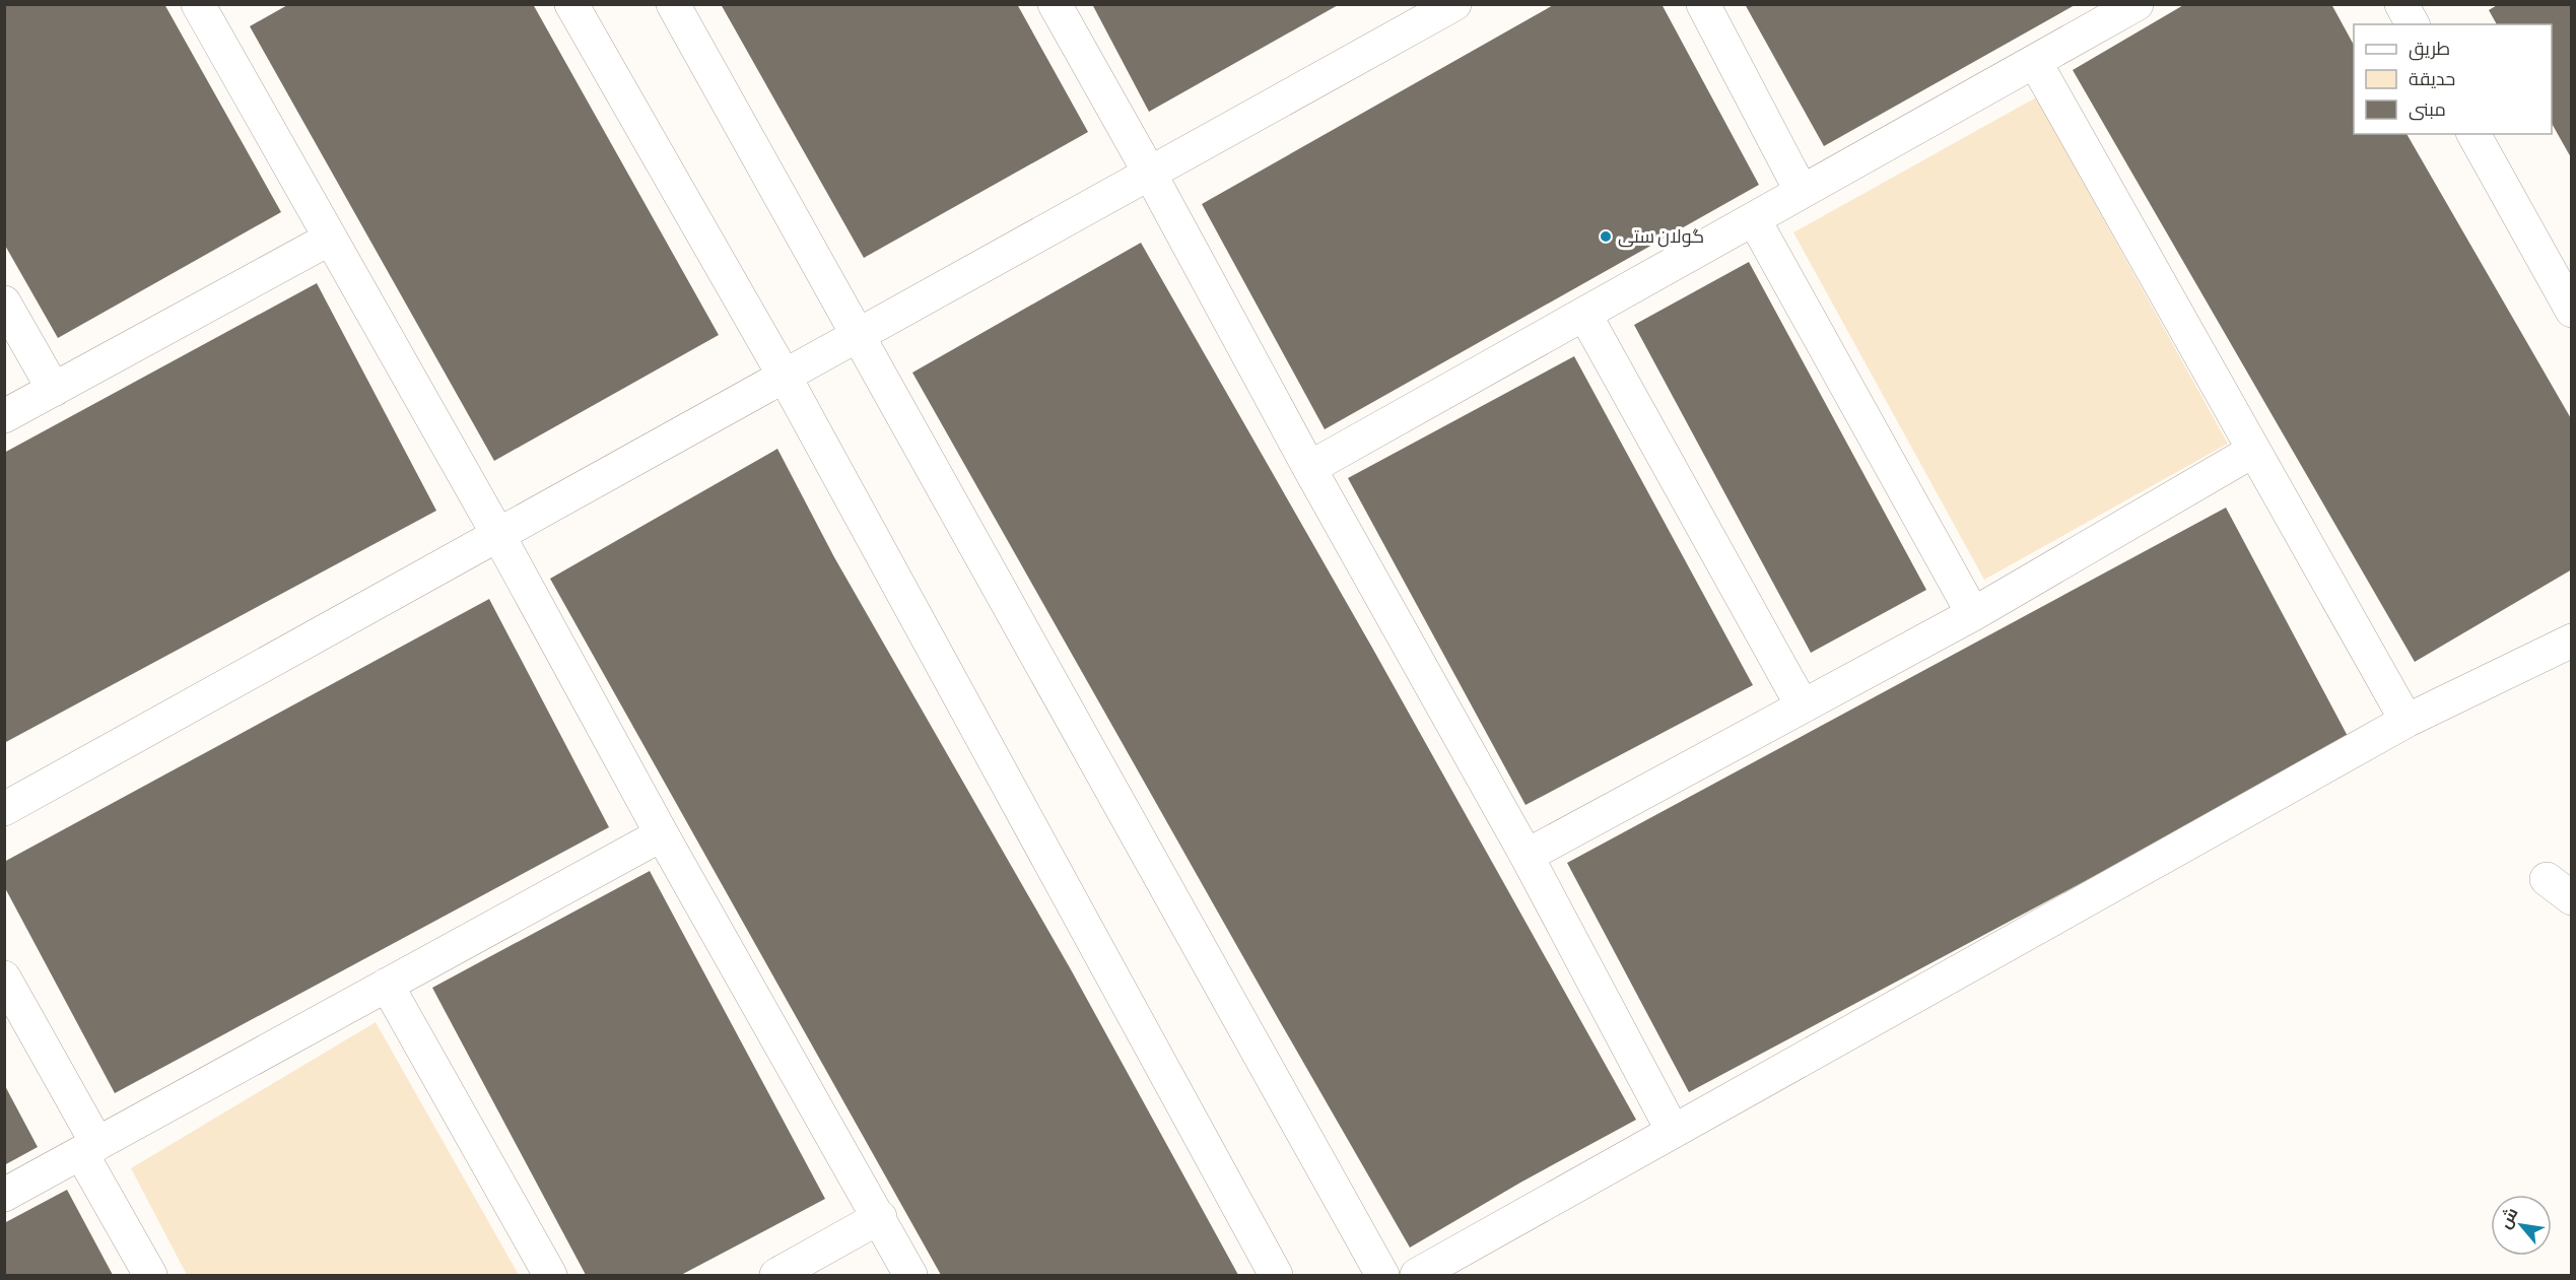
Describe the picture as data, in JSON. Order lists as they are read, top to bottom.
{
  "places": ["گولان ستی"],
  "legend": ["طريق", "حديقة", "مبنى"],
  "north": "top left"
}
